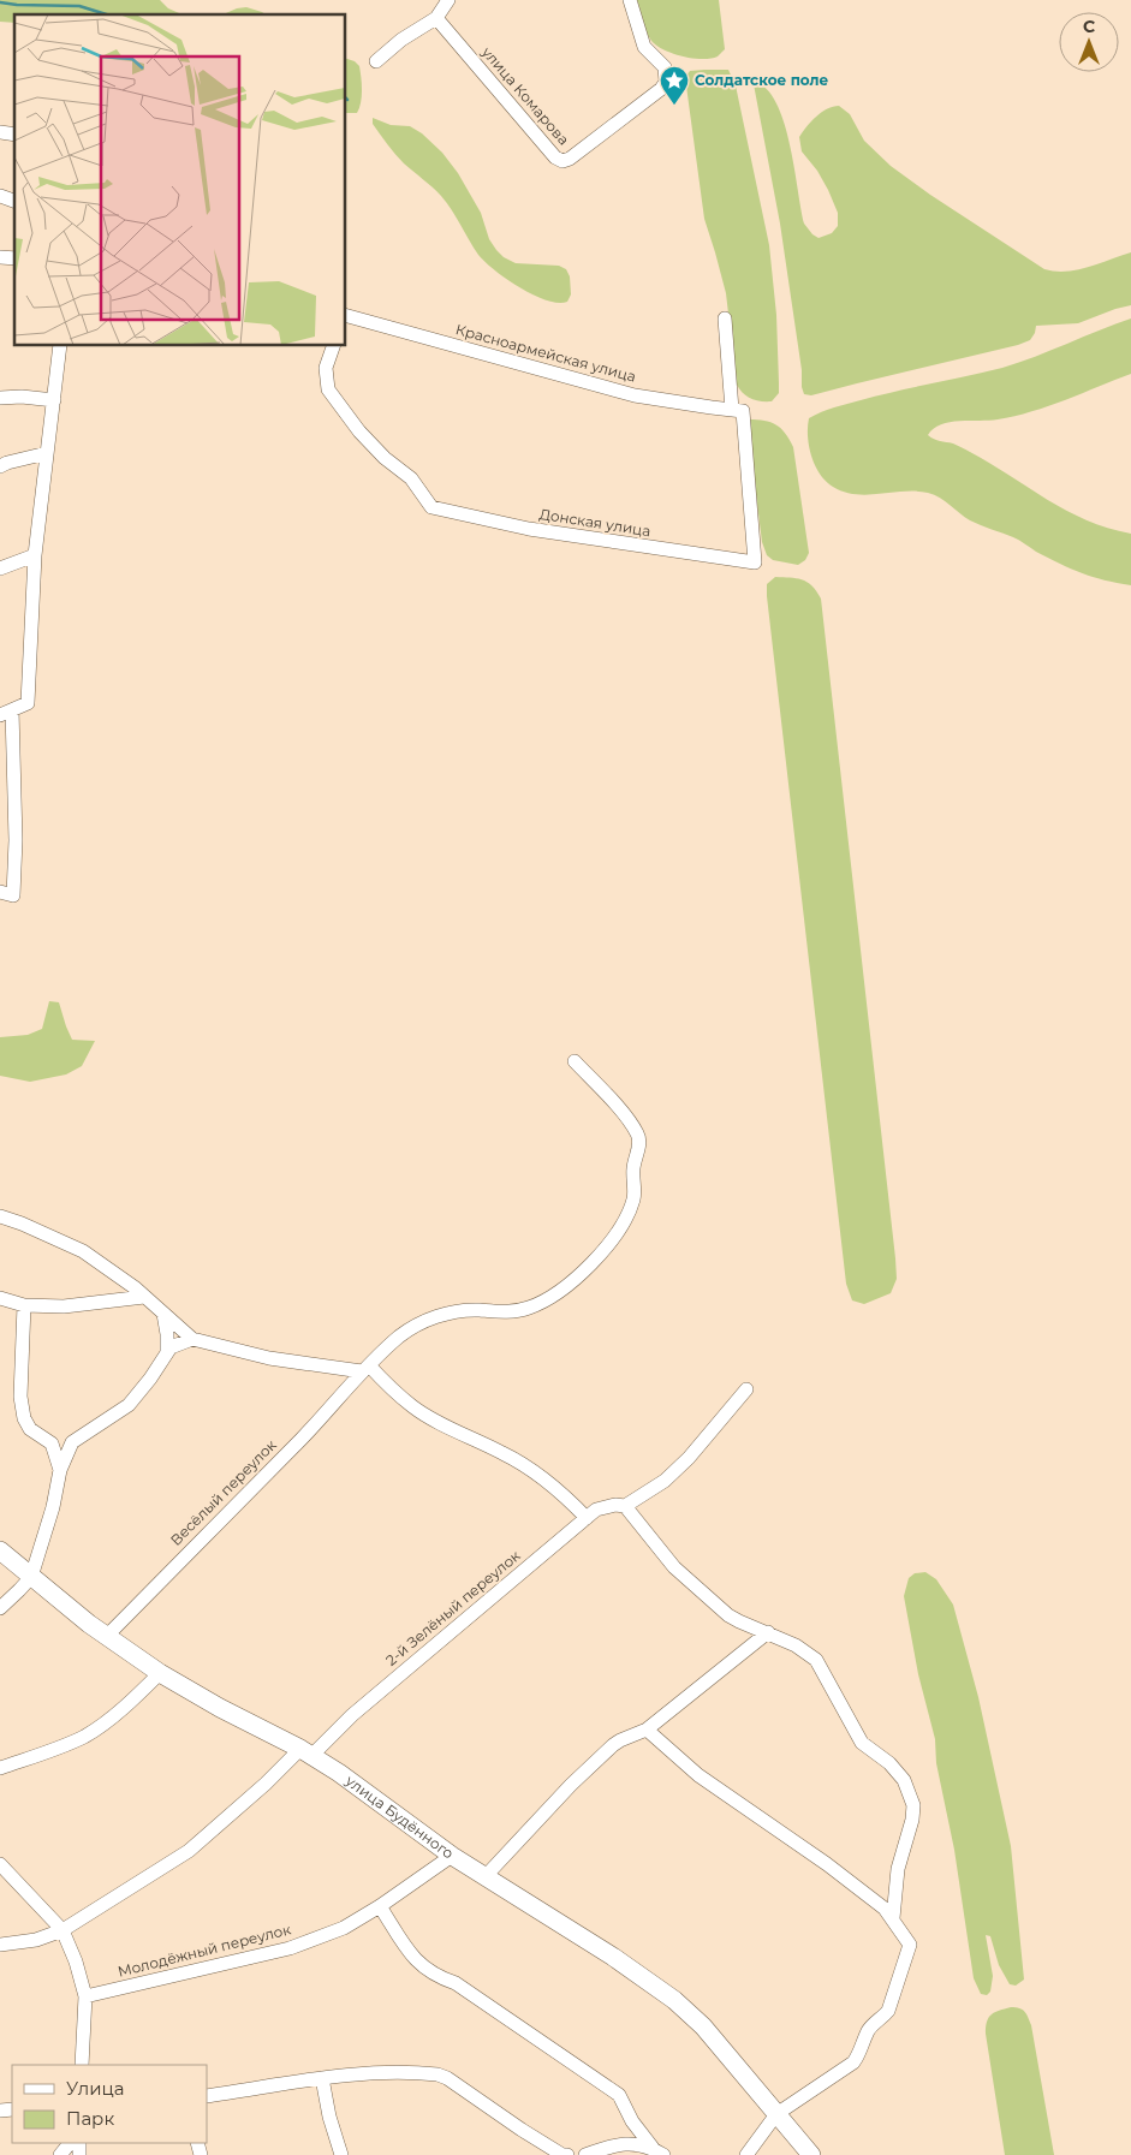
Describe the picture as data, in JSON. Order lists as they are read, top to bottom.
{
  "streets": {
    "main road": ["улица Будённого"],
    "street": [
      "улица Комарова",
      "Красноармейская улица",
      "Донская улица",
      "Весёлый переулок",
      "2-й Зелёный переулок",
      "Молодёжный переулок"
    ]
  },
  "crossings": [
    ["Красноармейская улица", "Донская улица"],
    ["Весёлый переулок", "улица Будённого"],
    ["2-й Зелёный переулок", "улица Будённого"],
    ["улица Будённого", "Молодёжный переулок"]
  ],
  "places": {
    "place": ["Солдатское поле"]
  },
  "legend": ["Улица", "Парк"],
  "north": "top"
}
